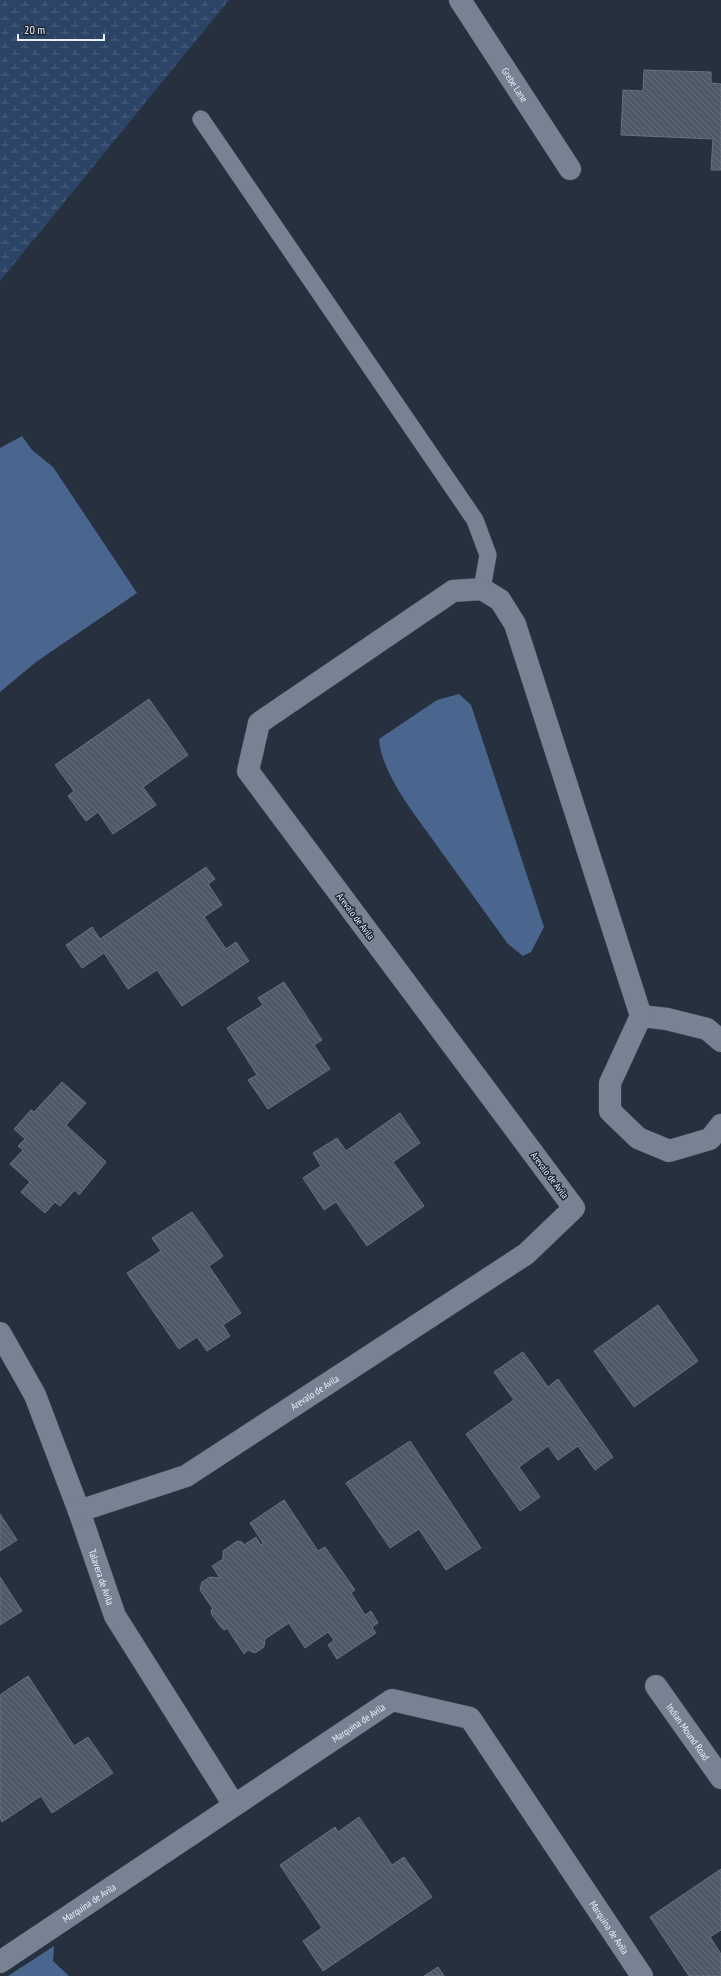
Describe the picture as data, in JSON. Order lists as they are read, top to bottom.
{
  "streets": {
    "street": [
      "Grebe Lane",
      "Arevalo de Avila",
      "Talavera de Avila",
      "Marquina de Avila",
      "Indian Mound Road"
    ]
  },
  "crossings": [
    ["Arevalo de Avila", "Talavera de Avila"],
    ["Talavera de Avila", "Marquina de Avila"]
  ],
  "scale_bar": "20 m"
}
